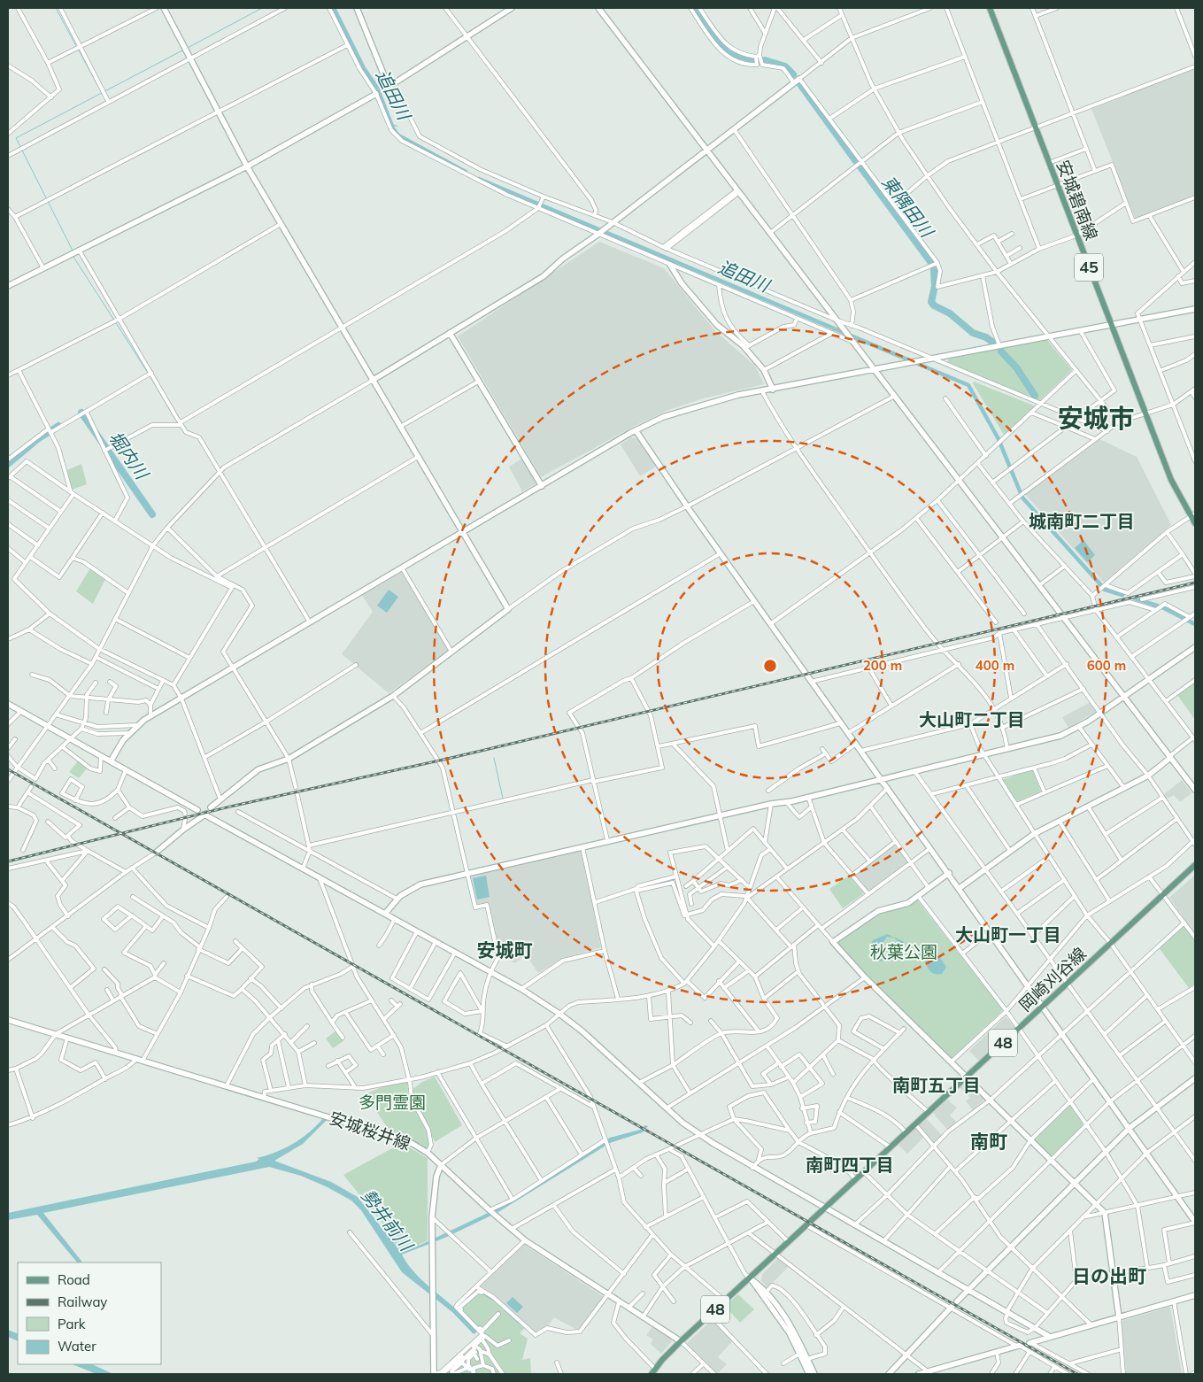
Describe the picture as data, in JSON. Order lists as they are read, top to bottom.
{
  "streets": {
    "main road": [
      "安城碧南線",
      "45",
      "岡崎刈谷線",
      "48"
    ],
    "street": ["安城桜井線"]
  },
  "crossings": [
    ["岡崎刈谷線", "安城桜井線"]
  ],
  "districts": [
    "安城市",
    "城南町二丁目",
    "大山町二丁目",
    "大山町一丁目",
    "安城町",
    "南町五丁目",
    "南町",
    "南町四丁目",
    "日の出町"
  ],
  "water": [
    "追田川",
    "東隅田川",
    "堀内川",
    "勢井前川"
  ],
  "parks": ["秋葉公園", "多門霊園"],
  "legend": [
    "Road",
    "Railway",
    "Park",
    "Water"
  ],
  "rings": ["200 m", "400 m", "600 m"]
}
